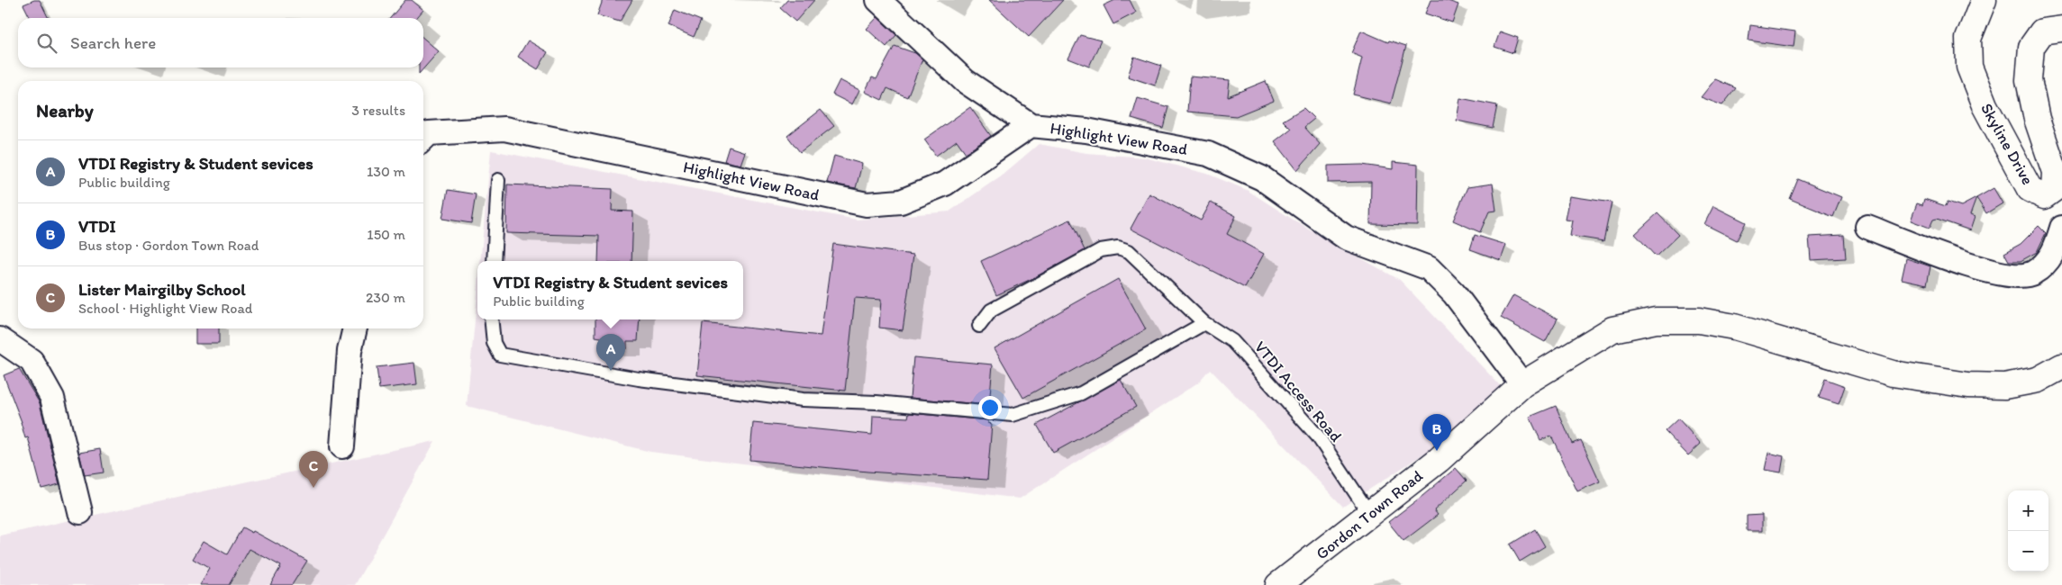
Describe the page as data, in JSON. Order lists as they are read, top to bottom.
{
  "streets": {
    "main road": ["Skyline Drive", "Gordon Town Road"],
    "street": ["Highlight View Road"],
    "lane": ["VTDI Access Road"]
  },
  "crossings": [
    ["Highlight View Road", "Gordon Town Road"],
    ["VTDI Access Road", "Gordon Town Road"]
  ],
  "page": {
    "search": "Search here",
    "heading": ["Nearby", "3 results"],
    "list": [
      {
        "mark": "A",
        "name": "VTDI Registry & Student sevices",
        "note": "Public building",
        "value": "130 m"
      },
      {
        "mark": "B",
        "name": "VTDI",
        "note": "Bus stop · Gordon Town Road",
        "value": "150 m"
      },
      {
        "mark": "C",
        "name": "Lister Mairgilby School",
        "note": "School · Highlight View Road",
        "value": "230 m"
      }
    ],
    "popup": ["VTDI Registry & Student sevices", "Public building"],
    "pins": ["A", "B", "C"],
    "map_buttons": ["+", "−"]
  }
}
